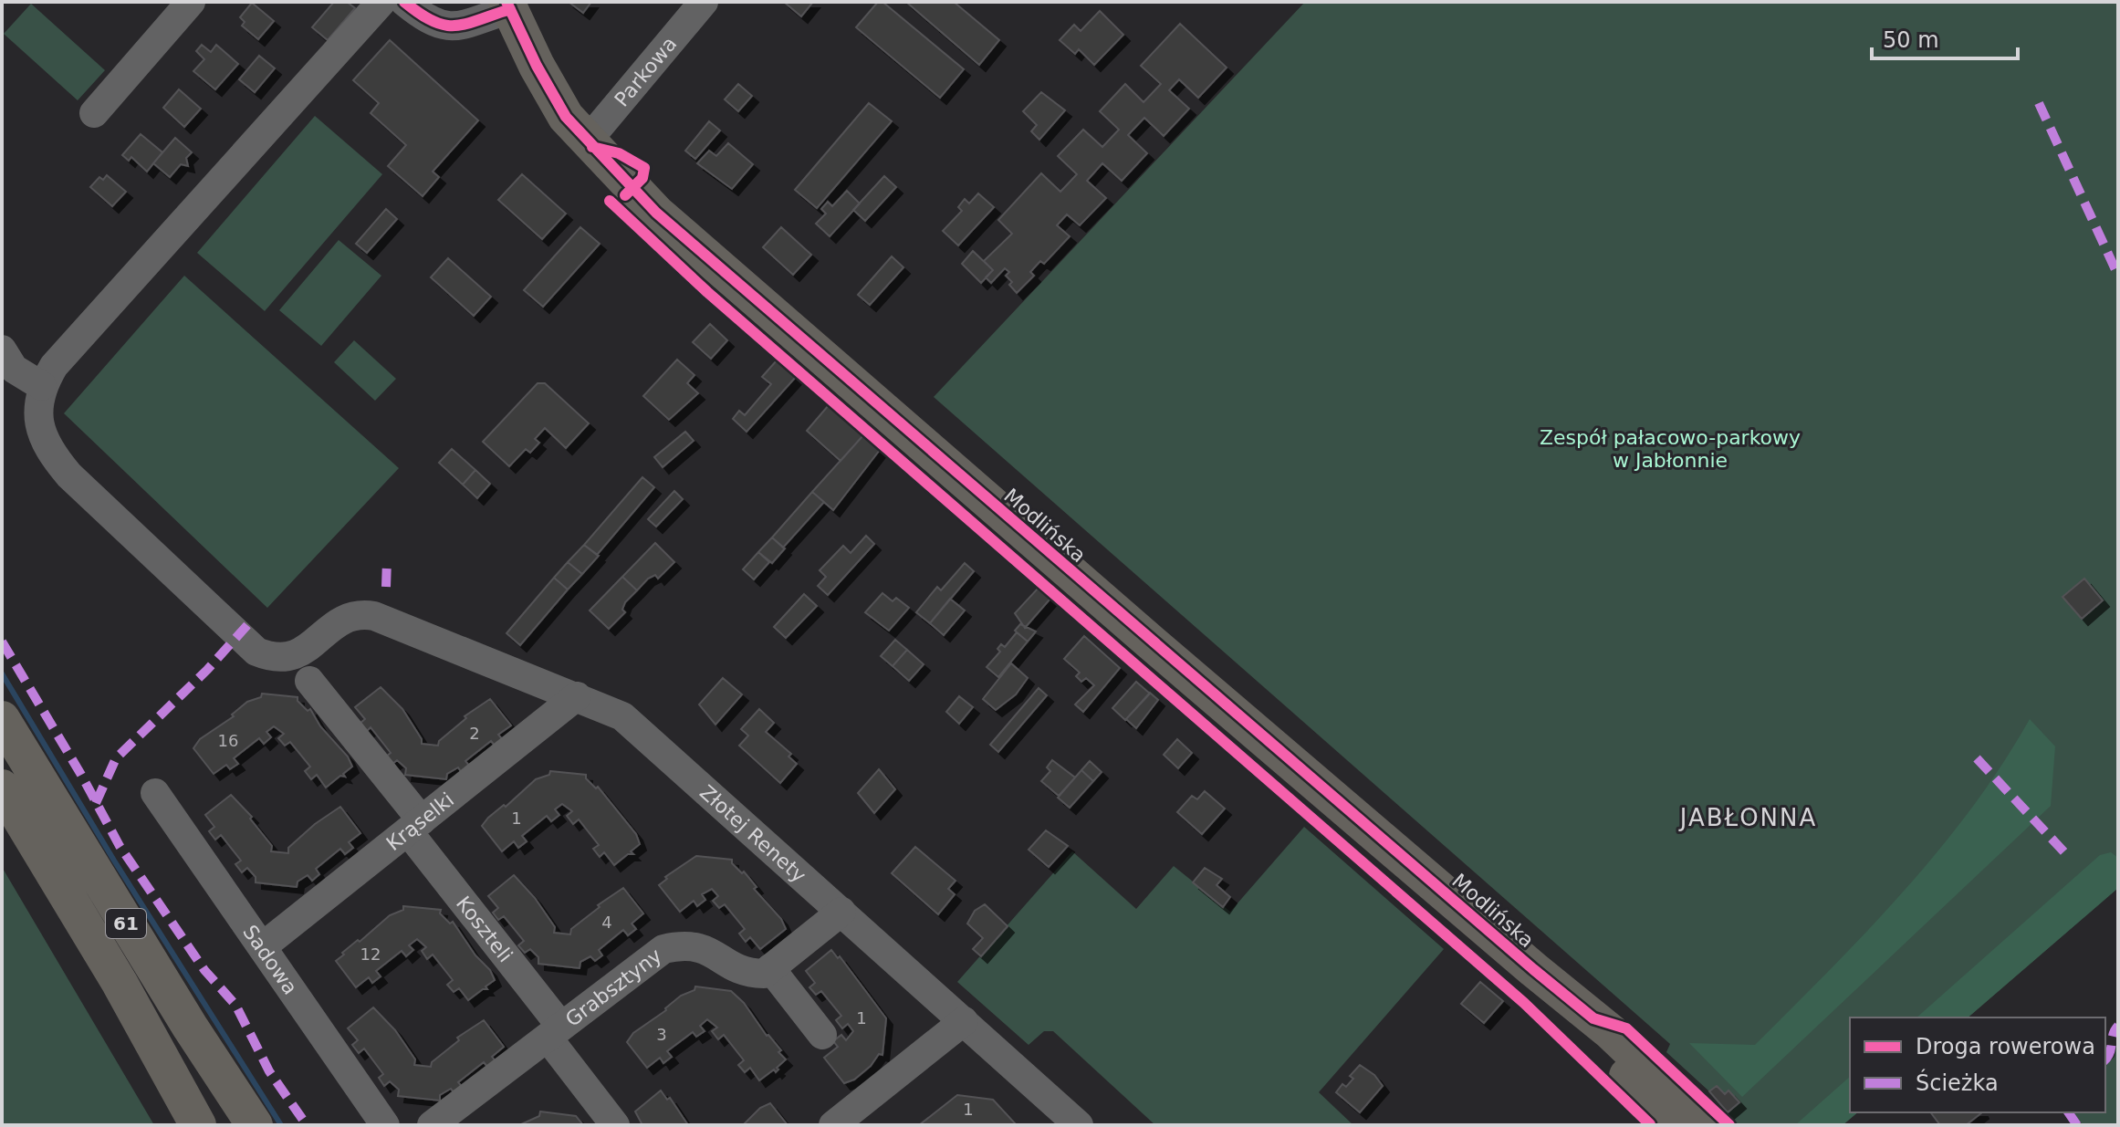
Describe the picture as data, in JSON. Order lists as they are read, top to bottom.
{
  "streets": {
    "main road": ["Modlińska", "61"],
    "street": [
      "Parkowa",
      "Krąselki",
      "Złotej Renety",
      "Koszteli",
      "Sadowa",
      "Grabsztyny"
    ]
  },
  "crossings": [
    ["Parkowa", "Modlińska"],
    ["Krąselki", "Złotej Renety"],
    ["Krąselki", "Koszteli"],
    ["Krąselki", "Sadowa"],
    ["Koszteli", "Grabsztyny"]
  ],
  "districts": ["JABŁONNA"],
  "parks": ["Zespół pałacowo-parkowy w Jabłonnie"],
  "house_numbers": [
    "2",
    "16",
    "1",
    "4",
    "12",
    "1",
    "3",
    "1"
  ],
  "legend": ["Droga rowerowa", "Ścieżka"],
  "scale_bar": "50 m"
}
